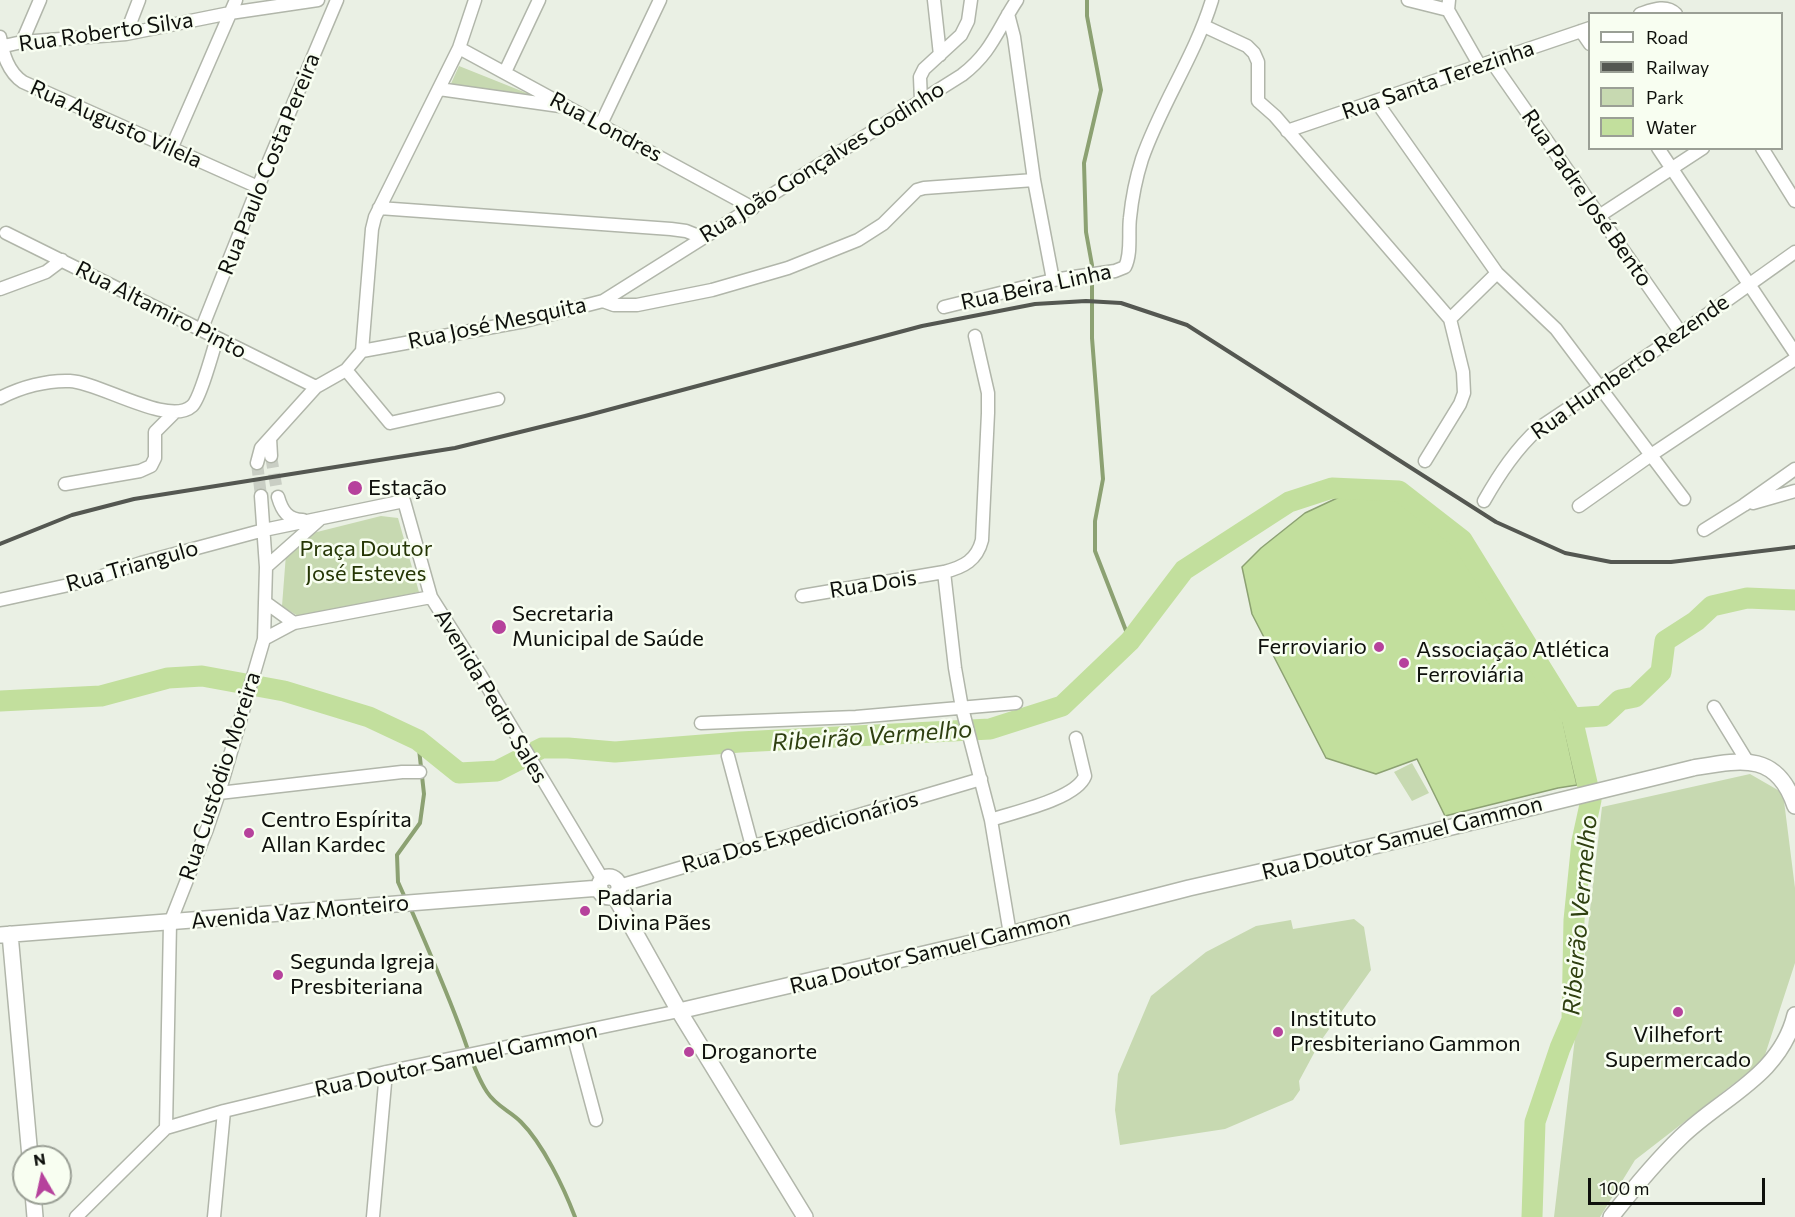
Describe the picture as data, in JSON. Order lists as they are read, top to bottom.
{
  "streets": {
    "main road": ["Rua Doutor Samuel Gammon", "Avenida Vaz Monteiro"],
    "street": [
      "Rua Roberto Silva",
      "Rua Santa Terezinha",
      "Rua Augusto Vilela",
      "Rua Londres",
      "Rua João Gonçalves Godinho",
      "Rua Paulo Costa Pereira",
      "Rua Padre José Bento",
      "Rua Beira Linha",
      "Rua Altamiro Pinto",
      "Rua José Mesquita",
      "Rua Humberto Rezende",
      "Rua Triangulo",
      "Rua Dois",
      "Avenida Pedro Sales",
      "Rua Custódio Moreira",
      "Rua Dos Expedicionários"
    ]
  },
  "crossings": [
    ["Rua Roberto Silva", "Rua Augusto Vilela"],
    ["Rua Santa Terezinha", "Rua Padre José Bento"],
    ["Rua Augusto Vilela", "Rua Paulo Costa Pereira"],
    ["Rua Londres", "Rua João Gonçalves Godinho"],
    ["Rua João Gonçalves Godinho", "Rua José Mesquita"],
    ["Rua Paulo Costa Pereira", "Rua Altamiro Pinto"],
    ["Rua Padre José Bento", "Rua Humberto Rezende"],
    ["Rua Triangulo", "Rua Custódio Moreira"],
    ["Avenida Pedro Sales", "Avenida Vaz Monteiro"],
    ["Rua Custódio Moreira", "Rua Doutor Samuel Gammon"],
    ["Rua Custódio Moreira", "Avenida Vaz Monteiro"]
  ],
  "water": ["Ribeirão Vermelho"],
  "parks": ["Praça Doutor José Esteves"],
  "places": [
    "Estação",
    "Secretaria Municipal de Saúde",
    "Ferroviario",
    "Associação Atlética Ferroviária",
    "Centro Espírita Allan Kardec",
    "Padaria Divina Pães",
    "Segunda Igreja Presbiteriana",
    "Vilhefort Supermercado",
    "Instituto Presbiteriano Gammon",
    "Droganorte"
  ],
  "legend": [
    "Road",
    "Railway",
    "Park",
    "Water"
  ],
  "scale_bar": "100 m",
  "north": "top"
}
